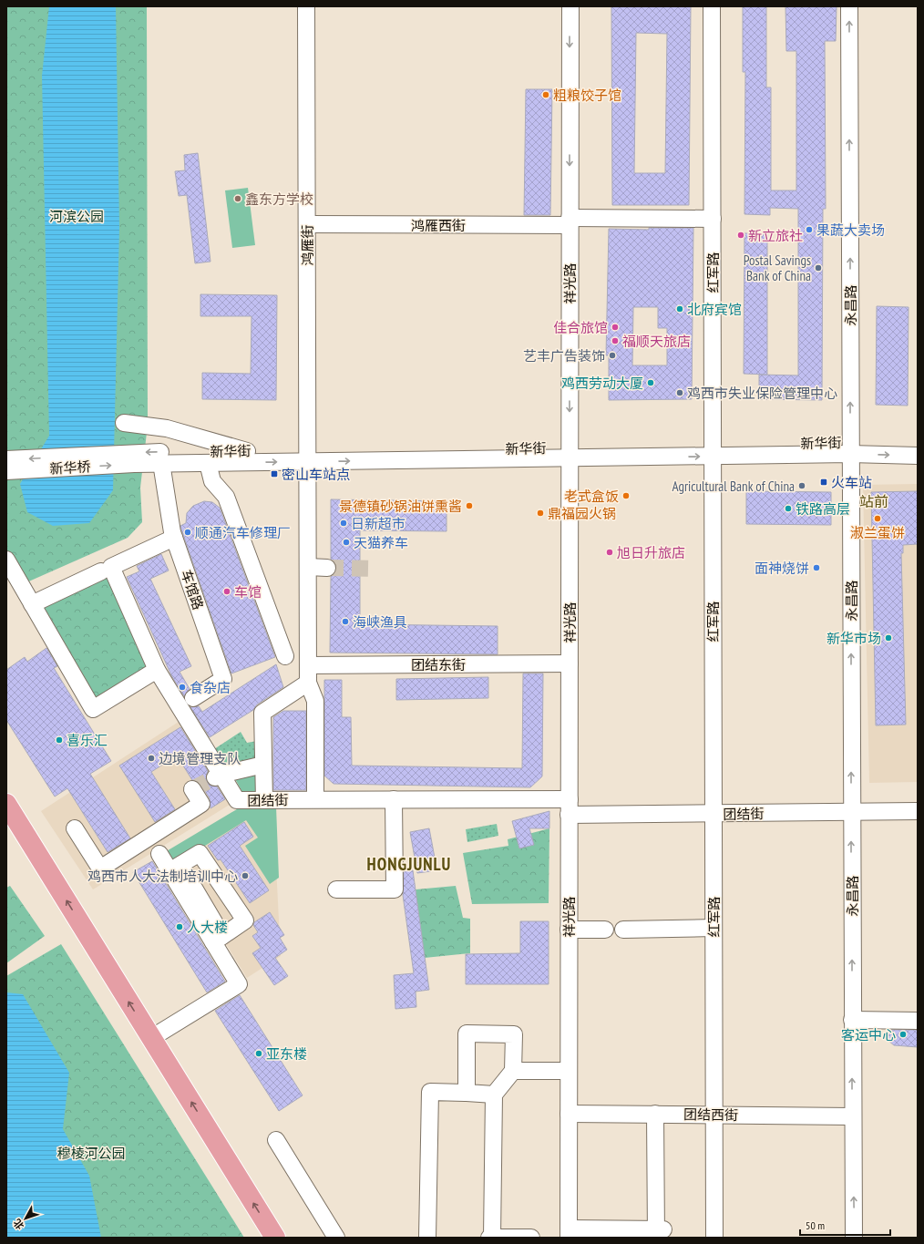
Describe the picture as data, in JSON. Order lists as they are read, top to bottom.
{
  "streets": {
    "street": [
      "鸿雁西街",
      "鸿雁街",
      "红军路",
      "祥光路",
      "永昌路",
      "新华街",
      "新华桥",
      "车馆路",
      "团结东街",
      "团结街",
      "团结西街"
    ]
  },
  "crossings": [
    ["鸿雁西街", "鸿雁街"],
    ["鸿雁西街", "红军路"],
    ["鸿雁西街", "祥光路"],
    ["鸿雁街", "新华街"],
    ["鸿雁街", "团结东街"],
    ["红军路", "新华街"],
    ["红军路", "团结街"],
    ["红军路", "团结西街"],
    ["祥光路", "新华街"],
    ["祥光路", "团结东街"],
    ["祥光路", "团结街"],
    ["祥光路", "团结西街"],
    ["永昌路", "新华街"],
    ["永昌路", "团结街"],
    ["永昌路", "团结西街"],
    ["新华街", "新华桥"],
    ["新华街", "车馆路"],
    ["车馆路", "团结街"]
  ],
  "one_way": ["祥光路", "永昌路"],
  "districts": ["站前", "HONGJUNLU"],
  "parks": ["河滨公园", "穆棱河公园"],
  "places": {
    "other": [
      "粗粮饺子馆",
      "鑫东方学校",
      "果蔬大卖场",
      "新立旅社",
      "Postal Savings Bank of China",
      "北府宾馆",
      "佳合旅馆",
      "福顺天旅店",
      "艺丰广告装饰",
      "鸡西劳动大厦",
      "鸡西市失业保险管理中心",
      "Agricultural Bank of China",
      "老式盒饭",
      "景德镇砂锅油饼熏酱",
      "铁路高层",
      "鼎福园火锅",
      "淑兰蛋饼",
      "日新超市",
      "顺通汽车修理厂",
      "天猫养车",
      "旭日升旅店",
      "面神烧饼",
      "车馆",
      "海峡渔具",
      "新华市场",
      "食杂店",
      "喜乐汇",
      "边境管理支队",
      "鸡西市人大法制培训中心",
      "人大楼",
      "客运中心",
      "亚东楼"
    ],
    "transit": ["密山车站点", "火车站"]
  },
  "scale_bar": "50 m",
  "north": "bottom left"
}
